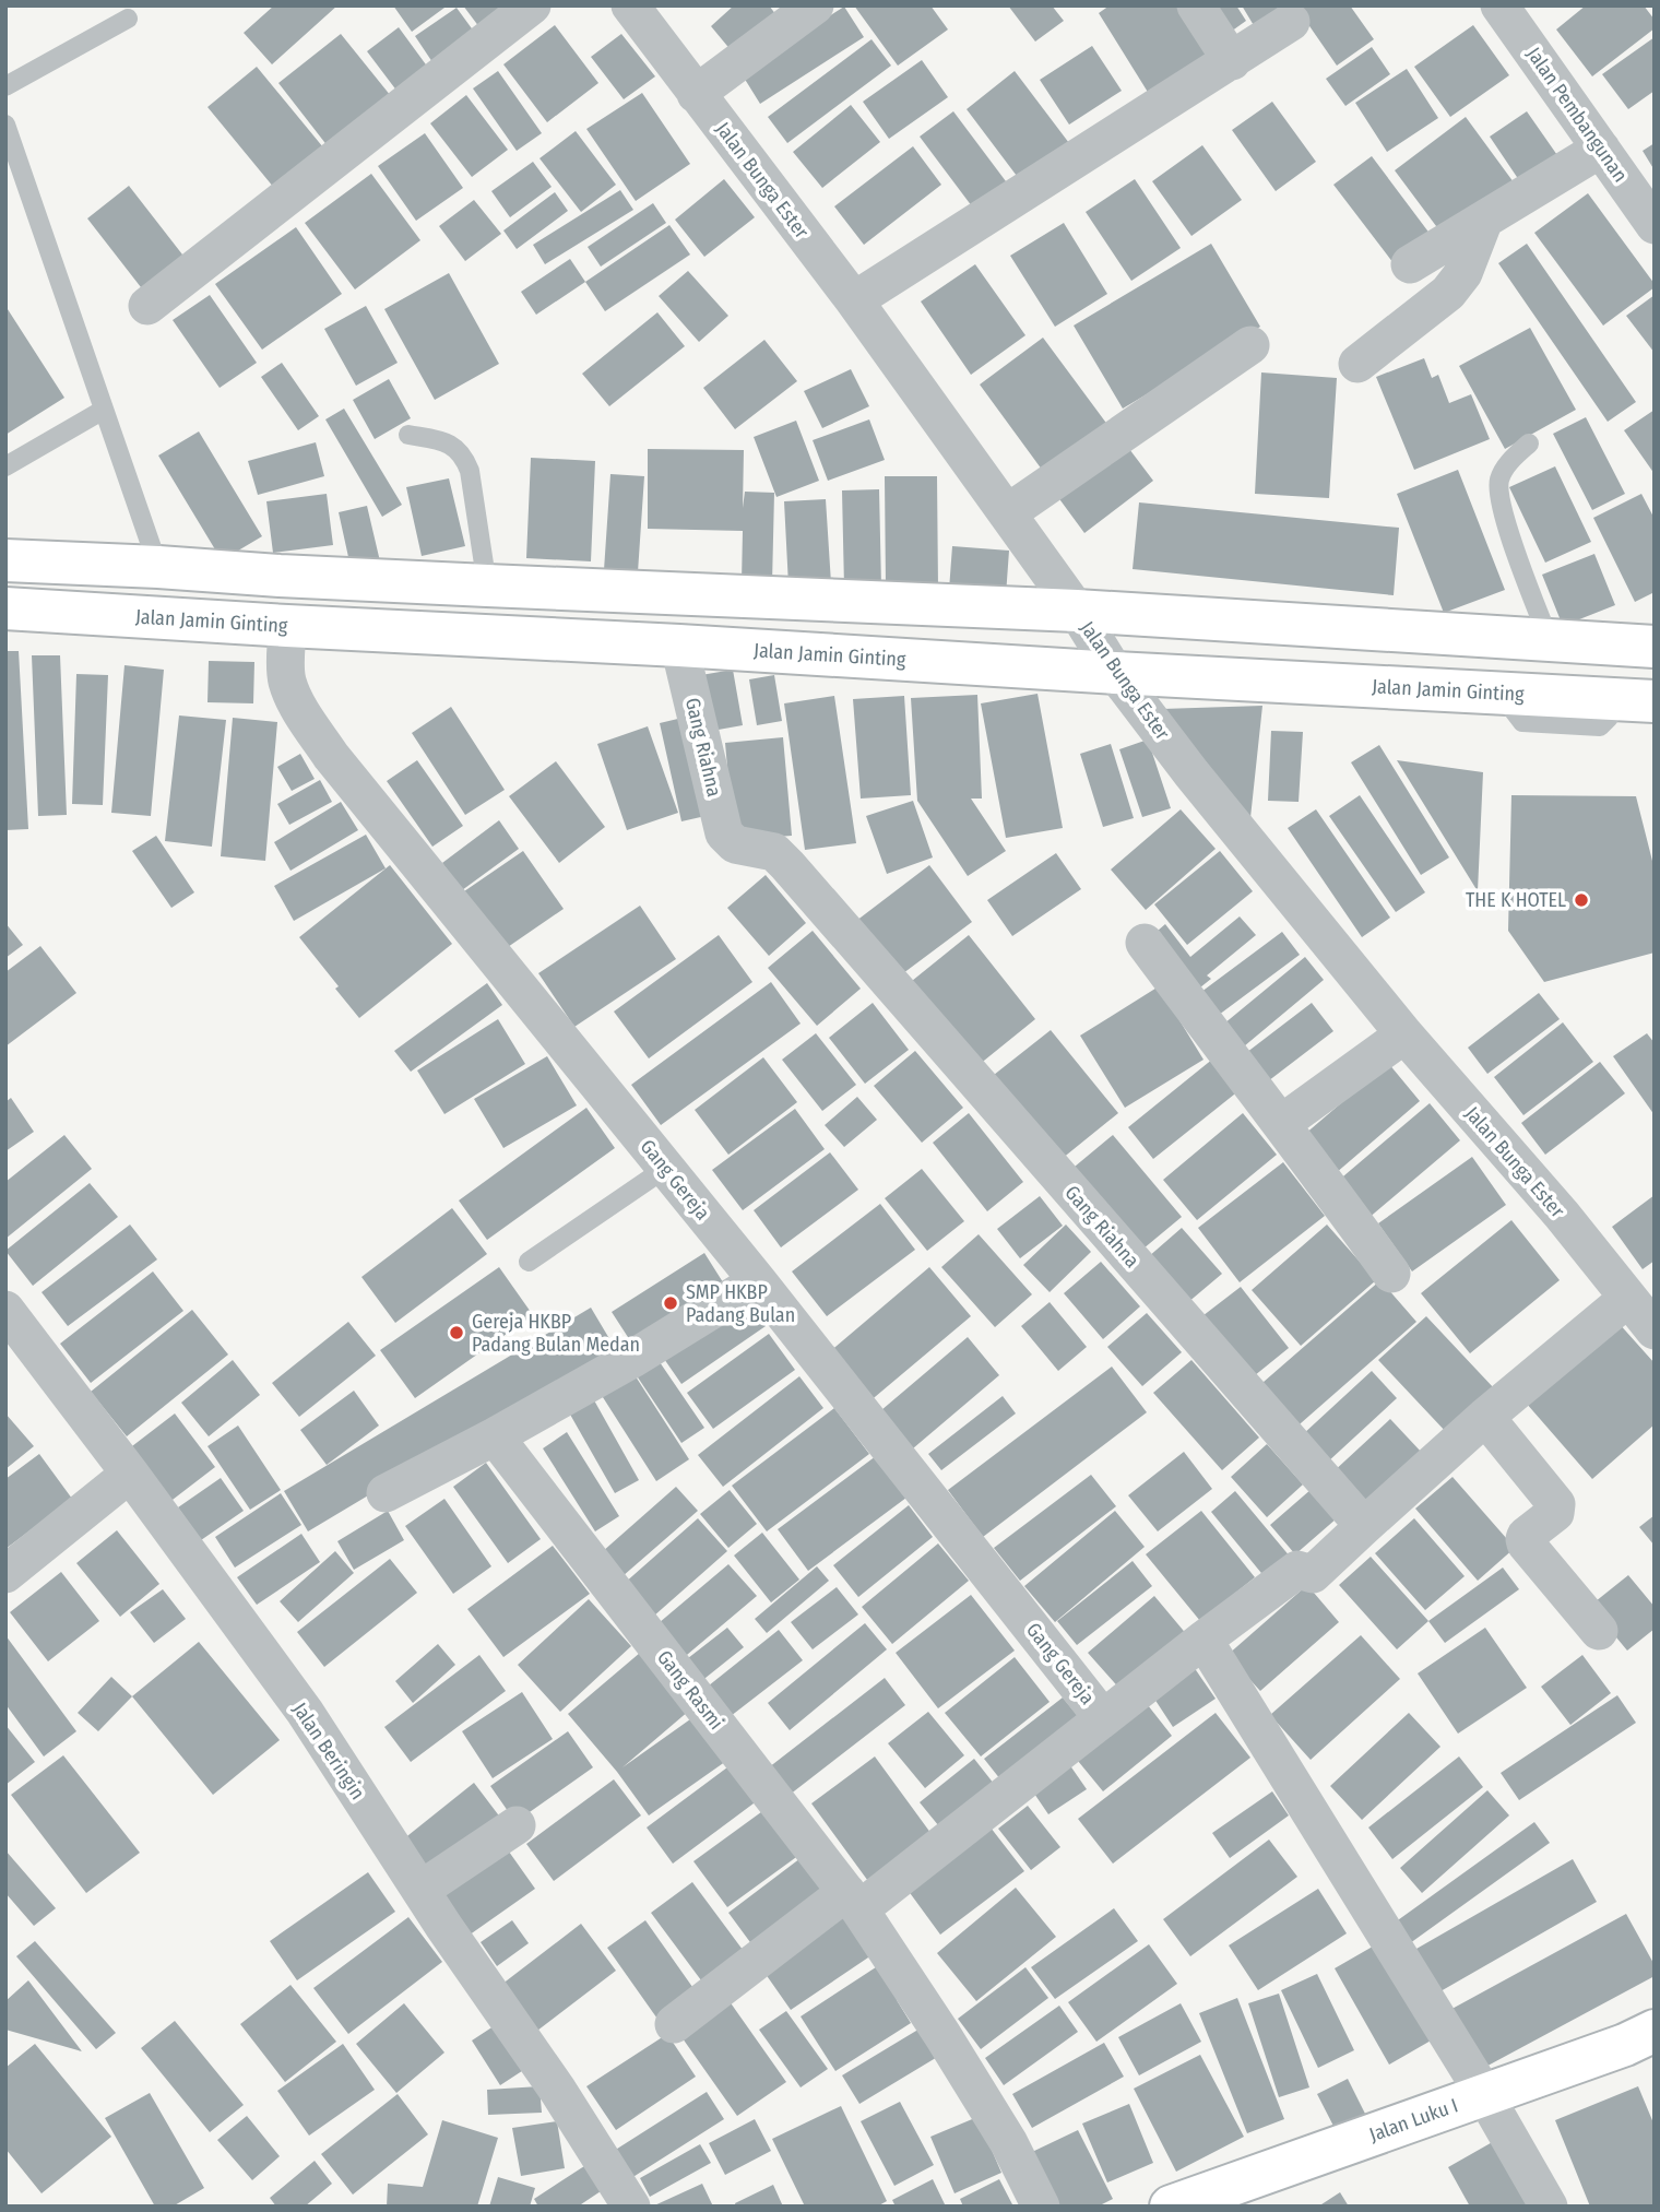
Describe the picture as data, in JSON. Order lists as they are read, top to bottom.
{
  "streets": {
    "main road": ["Jalan Jamin Ginting", "Jalan Luku I"],
    "street": [
      "Jalan Pembangunan",
      "Jalan Bunga Ester",
      "Gang Riahna",
      "Gang Gereja",
      "Gang Rasmi",
      "Jalan Beringin"
    ]
  },
  "crossings": [
    ["Jalan Bunga Ester", "Jalan Jamin Ginting"],
    ["Jalan Jamin Ginting", "Gang Riahna"],
    ["Jalan Jamin Ginting", "Gang Gereja"]
  ],
  "places": ["THE K HOTEL", "SMP HKBP Padang Bulan", "Gereja HKBP Padang Bulan Medan"]
}
